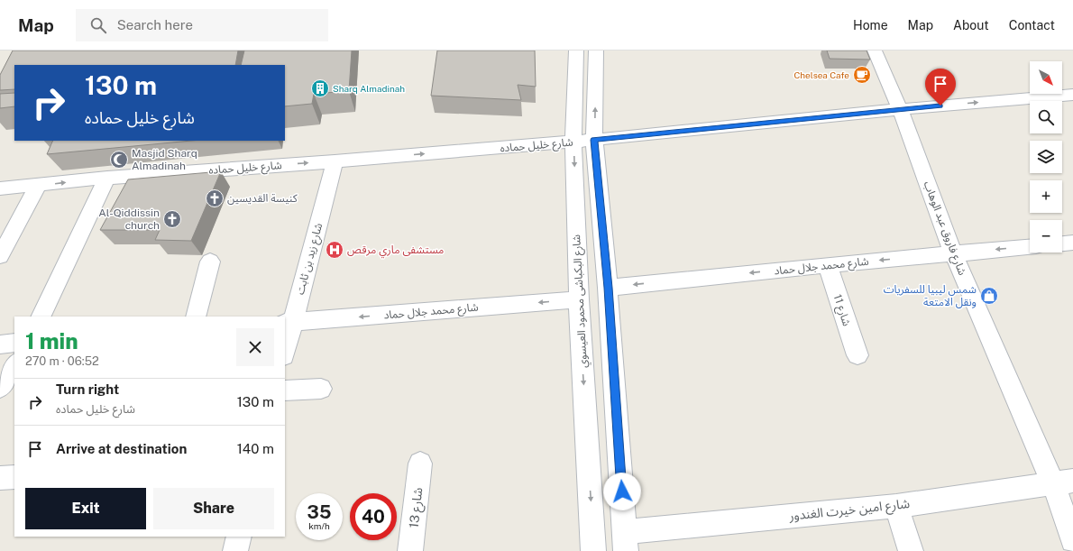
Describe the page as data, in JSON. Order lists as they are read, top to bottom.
{
  "streets": {
    "street": [
      "شارع خليل حماده",
      "شارع فاروق عبد الوهاب",
      "شارع زيد بن ثابت",
      "شارع محمد جلال حماد",
      "شارع البكباشى محمود العيسوي",
      "شارع 11",
      "شارع 13",
      "شارع امين خيرت الغندور"
    ]
  },
  "crossings": [
    ["شارع خليل حماده", "شارع فاروق عبد الوهاب"],
    ["شارع خليل حماده", "شارع زيد بن ثابت"],
    ["شارع خليل حماده", "شارع البكباشى محمود العيسوي"],
    ["شارع فاروق عبد الوهاب", "شارع محمد جلال حماد"],
    ["شارع فاروق عبد الوهاب", "شارع امين خيرت الغندور"],
    ["شارع زيد بن ثابت", "شارع محمد جلال حماد"],
    ["شارع محمد جلال حماد", "شارع البكباشى محمود العيسوي"],
    ["شارع محمد جلال حماد", "شارع 11"]
  ],
  "one_way": ["شارع خليل حماده", "شارع محمد جلال حماد"],
  "places": {
    "cafe": ["Chelsea Cafe"],
    "building": ["Sharq Almadinah"],
    "mosque": ["Masjid Sharq Almadinah"],
    "church": ["كنيسة القديسين", "Al-Qiddissin church"],
    "hospital": ["مستشفى ماري مرقص"],
    "shop": ["شمس ليبيا للسفريات ونقل الامتعة"]
  },
  "north": "bottom right",
  "page": {
    "header": "Map",
    "search": "Search here",
    "nav": [
      "Home",
      "Map",
      "About",
      "Contact"
    ],
    "map_buttons": ["+", "−"],
    "turn": ["130 m", "شارع خليل حماده"],
    "heading": ["1 min", "270 m · 06:52"],
    "list": [
      {
        "name": "Turn right",
        "note": "شارع خليل حماده",
        "value": "130 m"
      },
      {
        "name": "Arrive at destination",
        "value": "140 m"
      }
    ],
    "buttons": ["Exit", "Share"],
    "speed": "35 km/h",
    "limit": "40"
  }
}
